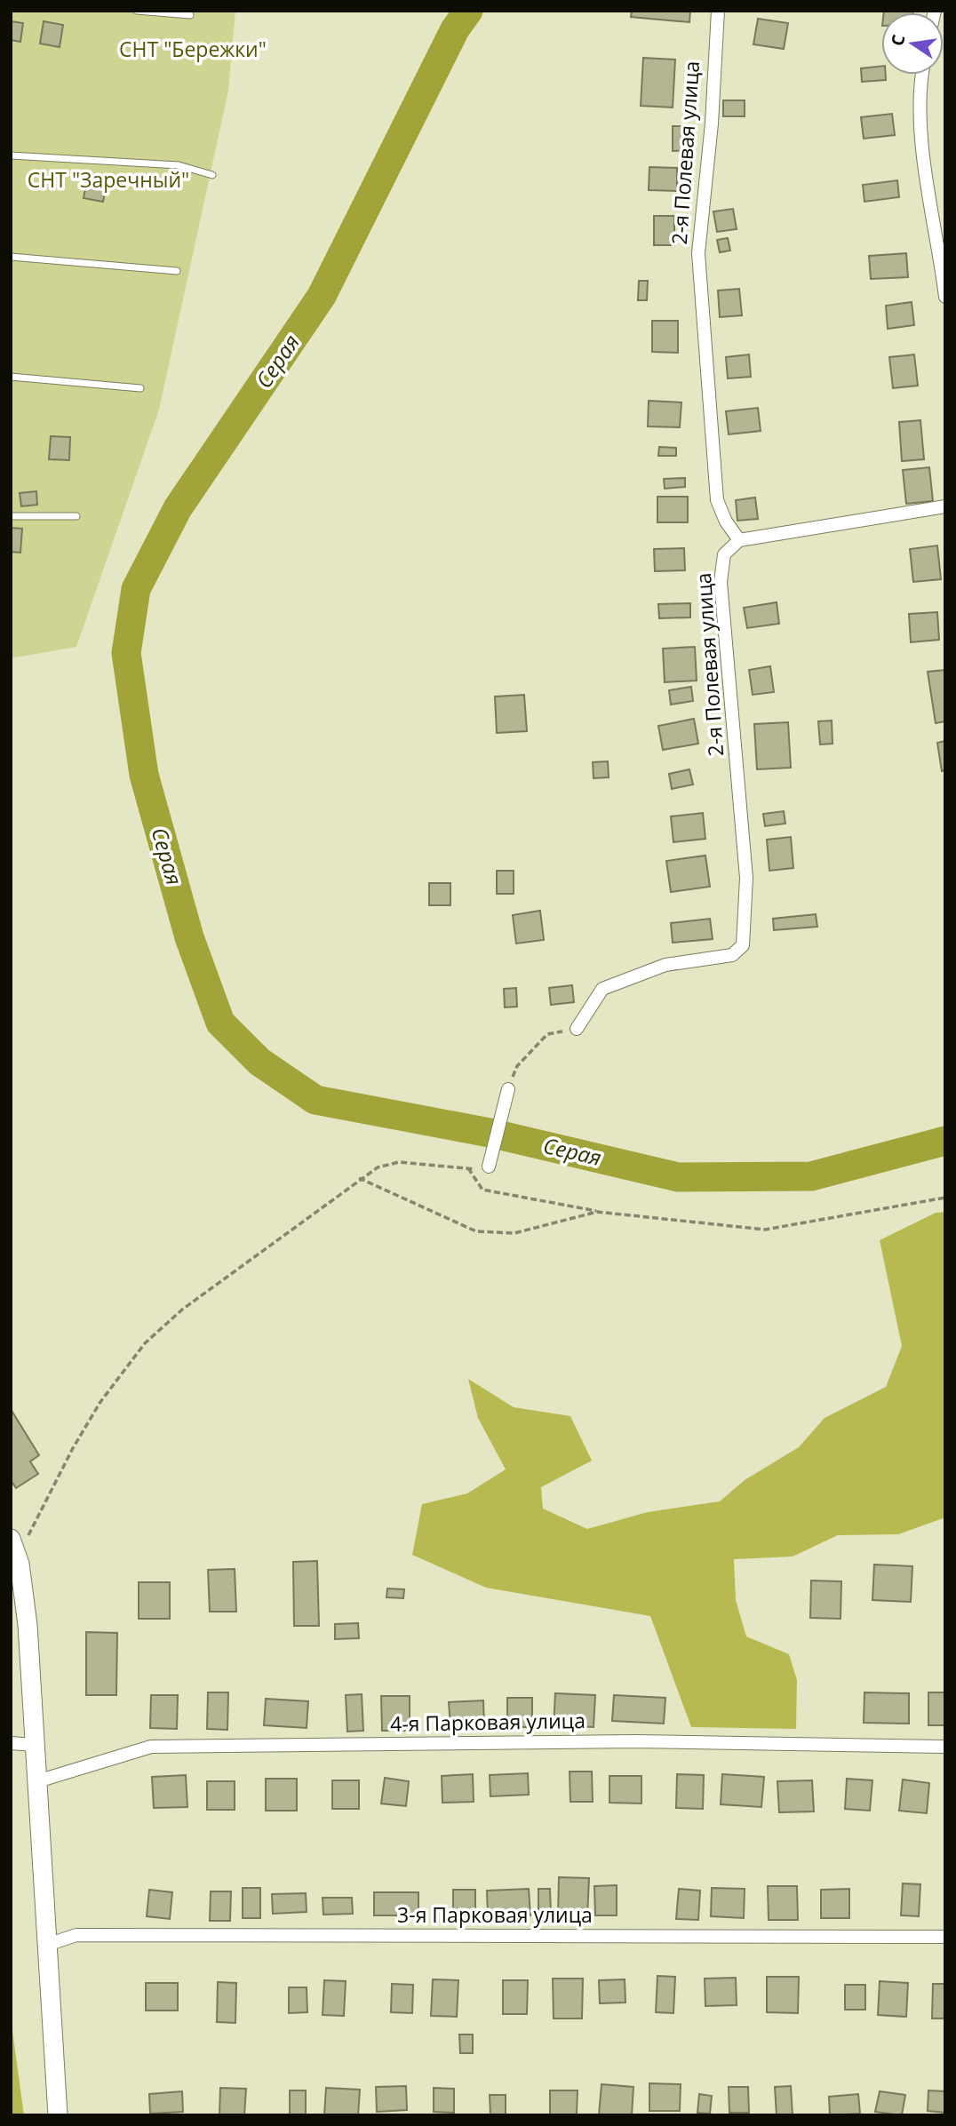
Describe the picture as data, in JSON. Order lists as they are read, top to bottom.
{
  "streets": {
    "street": ["2-я Полевая улица", "4-я Парковая улица", "3-я Парковая улица"]
  },
  "water": ["Серая"],
  "parks": ["СНТ \"Бережки\"", "СНТ \"Заречный\""],
  "north": "left"
}
